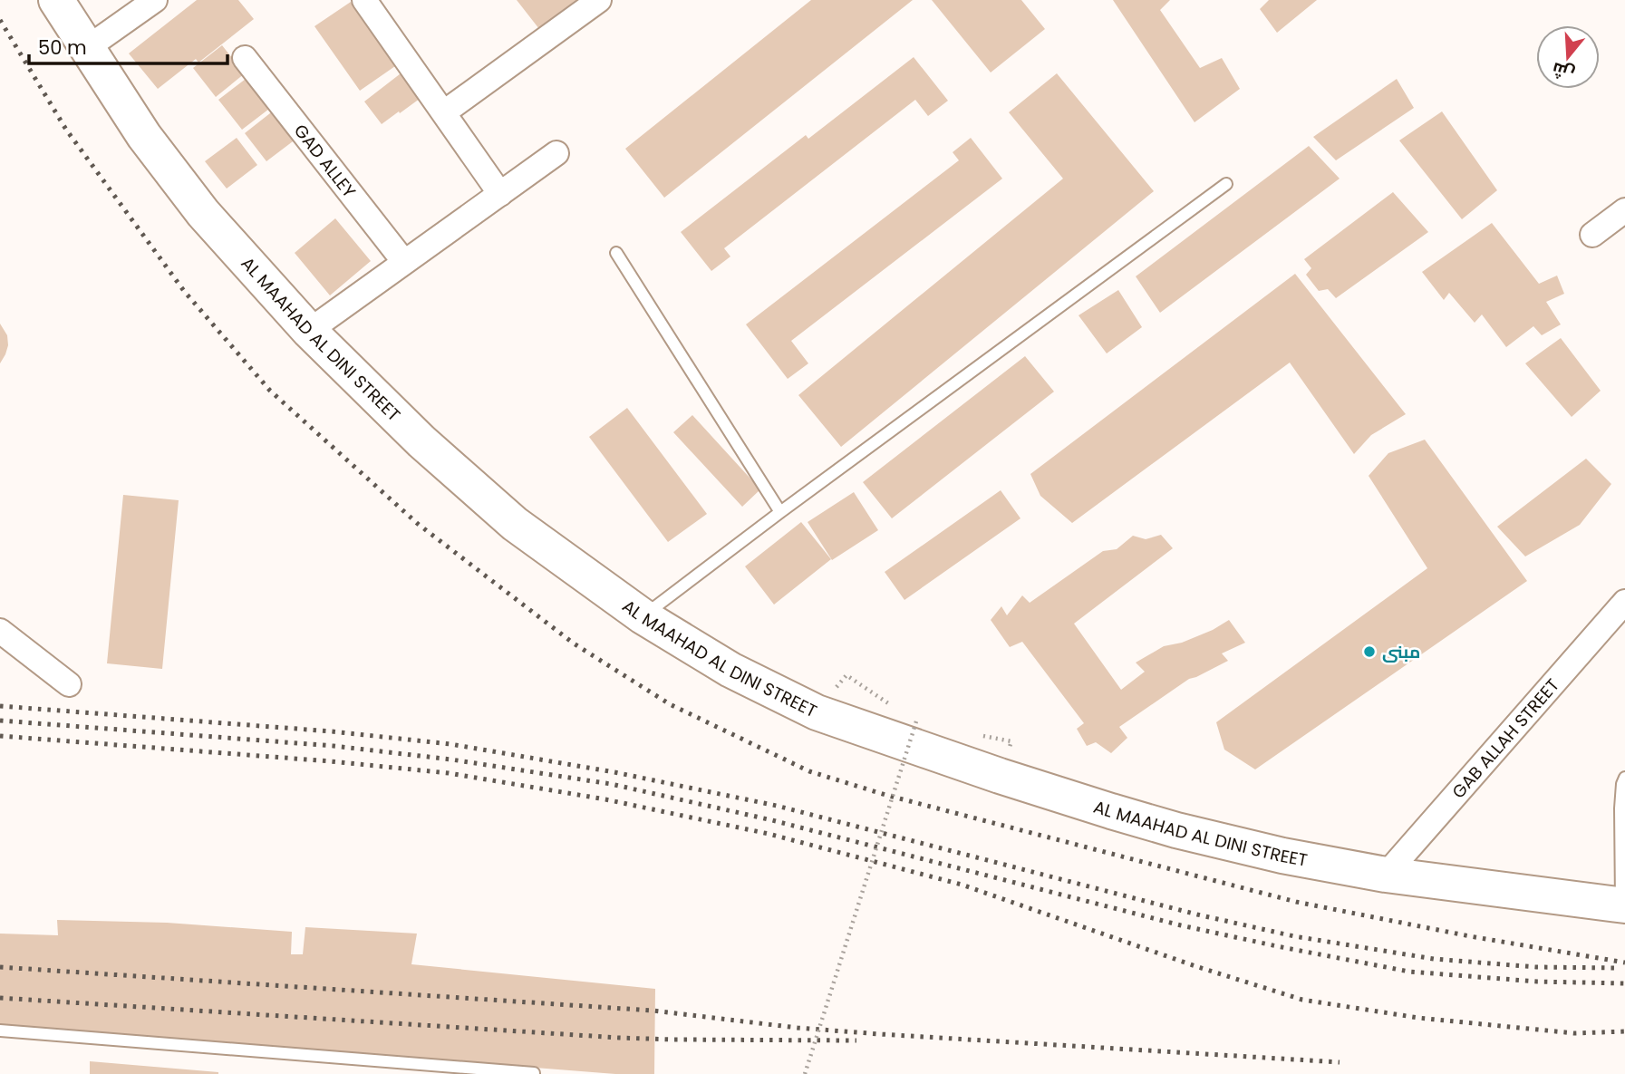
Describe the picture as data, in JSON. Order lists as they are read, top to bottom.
{
  "streets": {
    "main road": ["AL MAAHAD AL DINI STREET"],
    "street": ["GAD ALLEY", "GAB ALLAH STREET"]
  },
  "crossings": [
    ["AL MAAHAD AL DINI STREET", "GAB ALLAH STREET"]
  ],
  "places": ["مبنى"],
  "scale_bar": "50 m",
  "north": "bottom"
}
